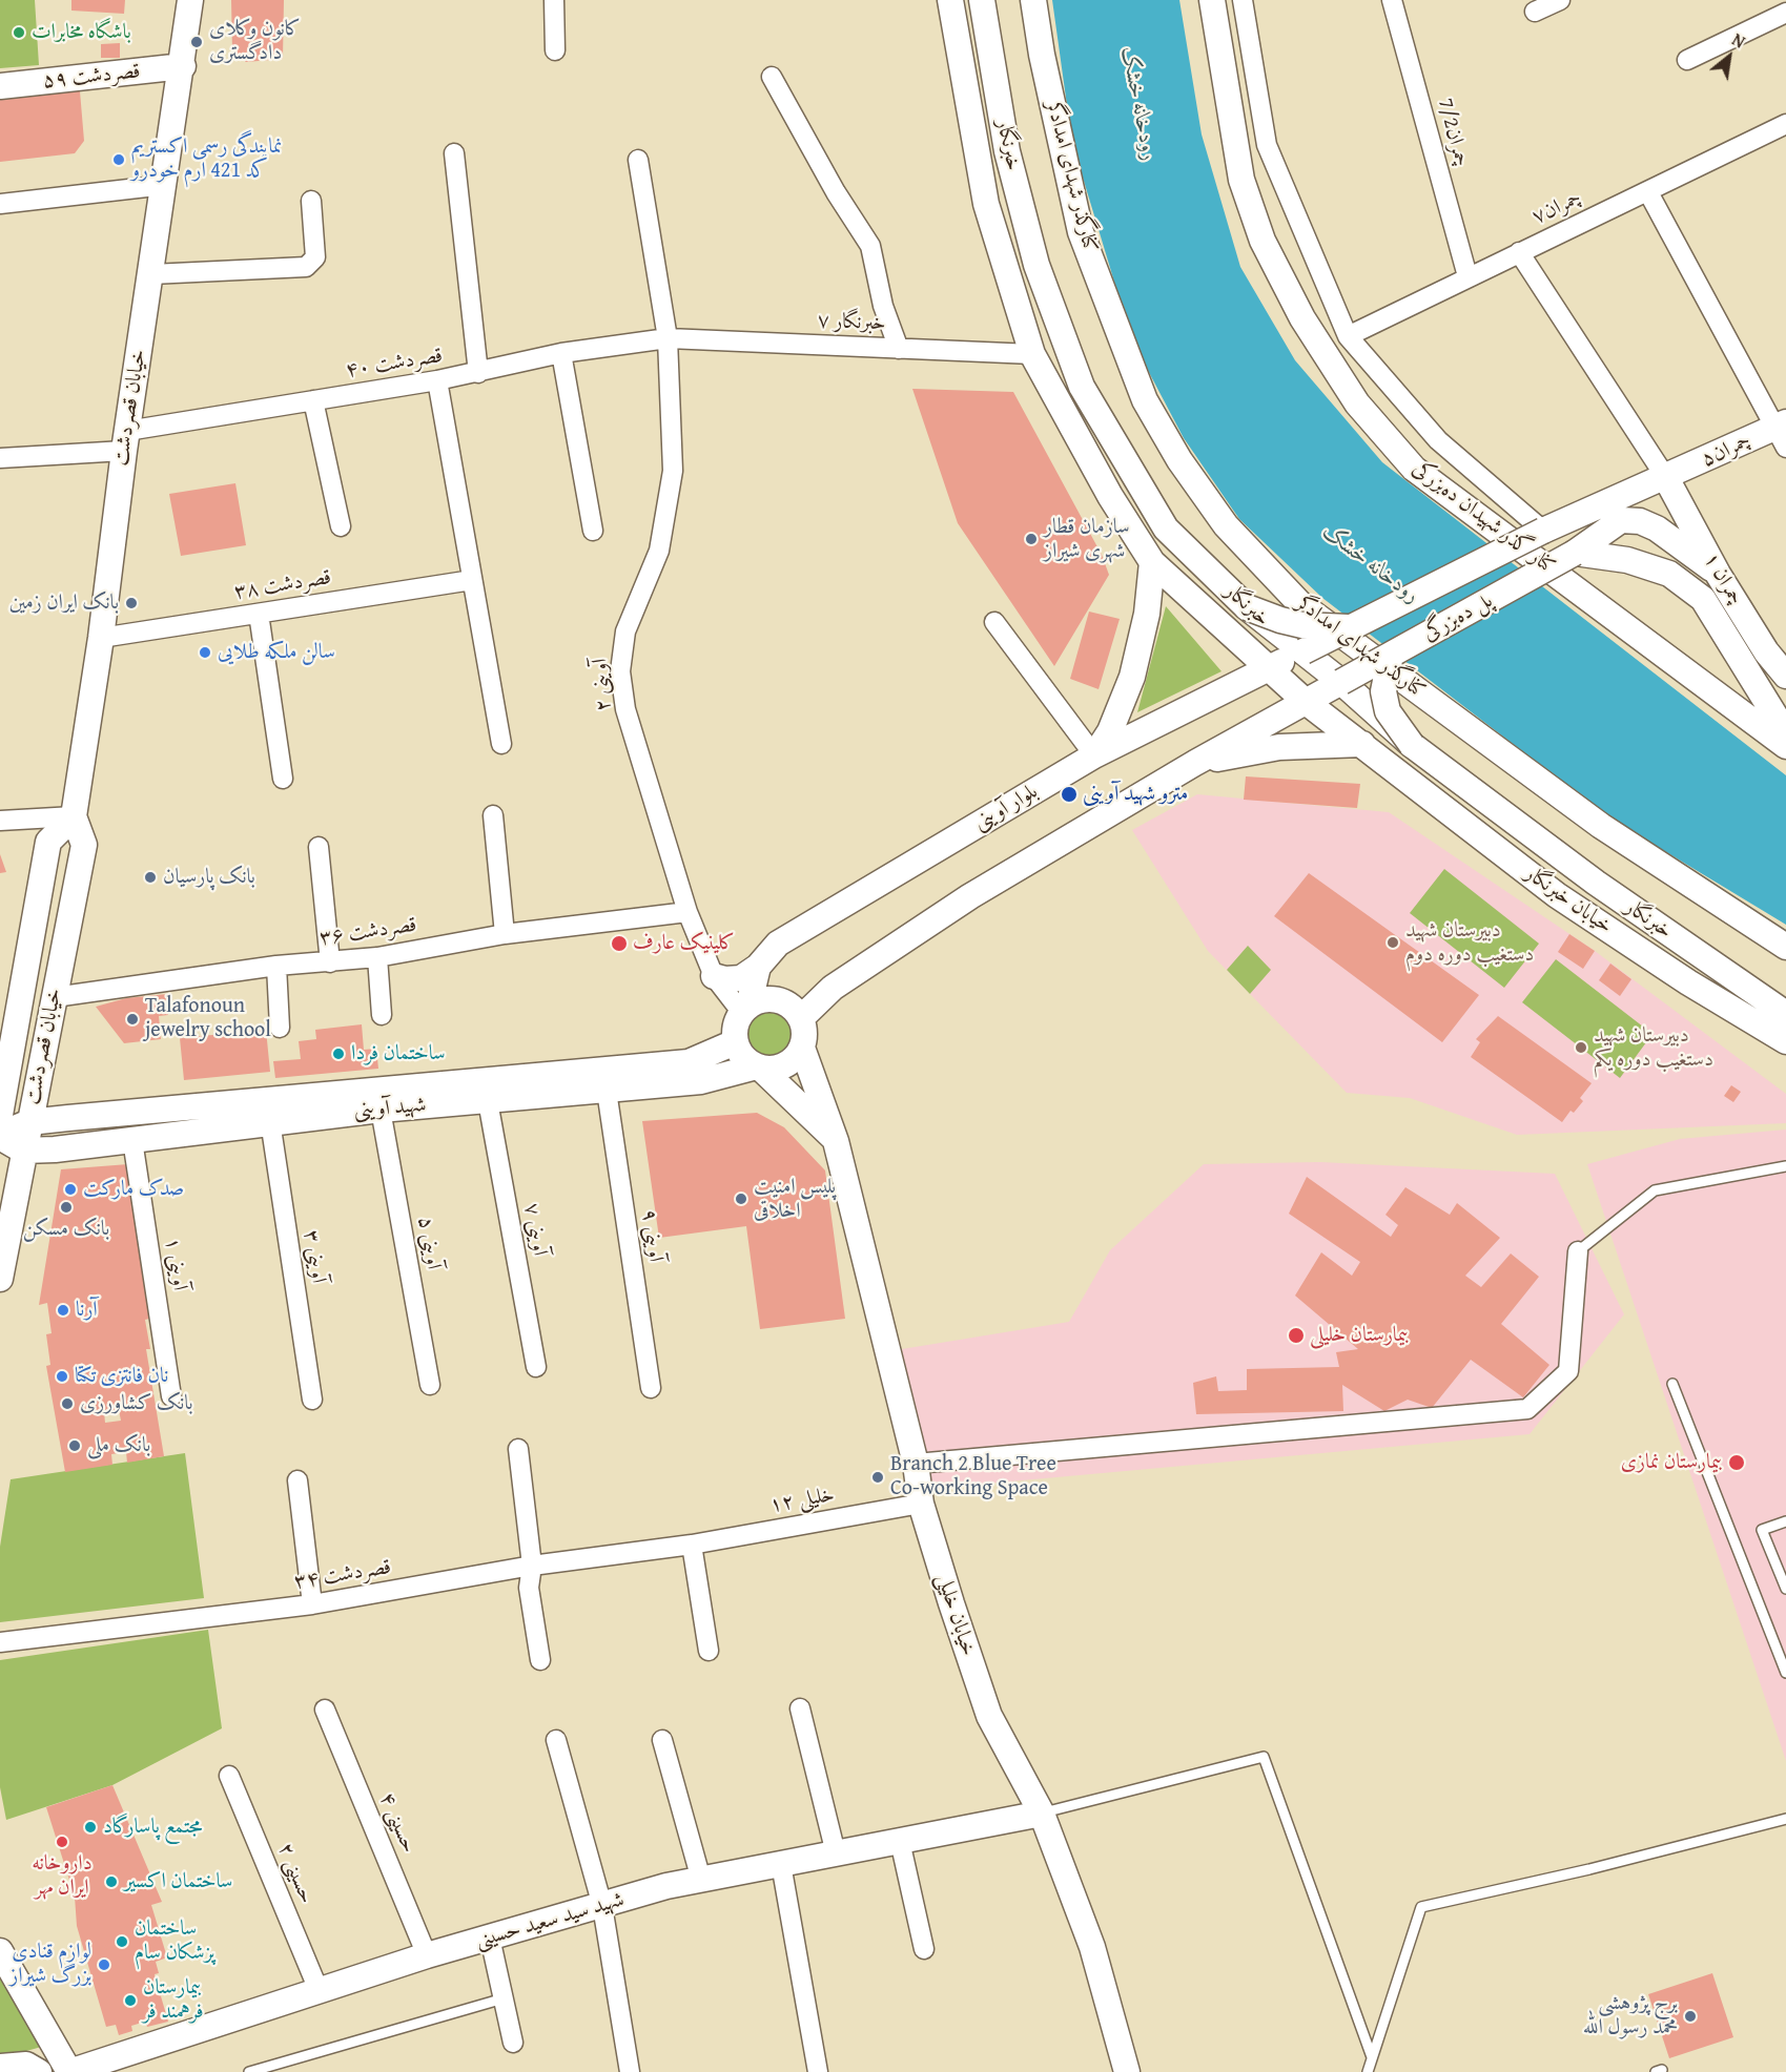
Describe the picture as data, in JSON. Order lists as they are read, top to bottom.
{
  "streets": {
    "main road": [
      "۵۹ قصردشت",
      "خبرنگار",
      "کنارگذر شهدای امدادگر",
      "خیابان قصردشت",
      "چمران۵",
      "کنار گذر شهیدان ده‌بزرکی",
      "چمران ۱",
      "پل ده‌بزرگی",
      "بلوار آوینی",
      "خیابان خبرنگار",
      "شهید آوینی",
      "خیابان خلیلی",
      "شهید سید سعید حسینی"
    ],
    "street": [
      "7/2چمران",
      "چمران۷",
      "۷ خبرنگار",
      "۴۰ قصردشت",
      "۳۸ قصردشت",
      "۲ آوینی",
      "۳۶ قصردشت",
      "۷ آوینی",
      "۹ آوینی",
      "۵ آوینی",
      "۳ آوینی",
      "۱ آوینی",
      "۱۲ خلیلی",
      "قصردشت ۳۴",
      "۴ حسینی",
      "۲ حسینی"
    ]
  },
  "crossings": [
    ["۵۹ قصردشت", "خیابان قصردشت"],
    ["7/2چمران", "چمران۷"],
    ["خبرنگار", "۷ خبرنگار"],
    ["خبرنگار", "پل ده‌بزرگی"],
    ["خبرنگار", "بلوار آوینی"],
    ["خبرنگار", "خیابان خبرنگار"],
    ["۷ خبرنگار", "۴۰ قصردشت"],
    ["۷ خبرنگار", "۲ آوینی"],
    ["۴۰ قصردشت", "خیابان قصردشت"],
    ["۴۰ قصردشت", "۲ آوینی"],
    ["خیابان قصردشت", "۳۸ قصردشت"],
    ["خیابان قصردشت", "۳۶ قصردشت"],
    ["خیابان قصردشت", "شهید آوینی"],
    ["چمران۵", "چمران ۱"],
    ["چمران۵", "پل ده‌بزرگی"],
    ["چمران ۱", "پل ده‌بزرگی"],
    ["پل ده‌بزرگی", "بلوار آوینی"],
    ["۲ آوینی", "بلوار آوینی"],
    ["۲ آوینی", "۳۶ قصردشت"],
    ["۲ آوینی", "شهید آوینی"],
    ["۲ آوینی", "خیابان خلیلی"],
    ["بلوار آوینی", "شهید آوینی"],
    ["بلوار آوینی", "خیابان خلیلی"],
    ["شهید آوینی", "۷ آوینی"],
    ["شهید آوینی", "۹ آوینی"],
    ["شهید آوینی", "۵ آوینی"],
    ["شهید آوینی", "۳ آوینی"],
    ["شهید آوینی", "۱ آوینی"],
    ["شهید آوینی", "خیابان خلیلی"],
    ["۱۲ خلیلی", "قصردشت ۳۴"],
    ["۱۲ خلیلی", "خیابان خلیلی"],
    ["خیابان خلیلی", "شهید سید سعید حسینی"],
    ["۴ حسینی", "شهید سید سعید حسینی"],
    ["۲ حسینی", "شهید سید سعید حسینی"]
  ],
  "water": ["رودخانه خشک"],
  "places": [
    "باشگاه مخابرات",
    "کانون وکلای دادگستری",
    "نمایندگی رسمی اکستریم کد 421 ارم خودرو",
    "سازمان قطار شهری شیراز",
    "بانک ایران زمین",
    "سالن ملکه طلایی",
    "مترو شهید آوینی",
    "بانک پارسیان",
    "دبیرستان شهید دستغیب دوره دوم",
    "کلینیک عارف",
    "Talafonoun jewelry school",
    "دبیرستان شهید دستغیب دوره یکم",
    "ساختمان فردا",
    "صدک مارکت",
    "پلیس امنیت اخلاقی",
    "بانک مسکن",
    "آرنا",
    "بیمارستان خلیلی",
    "نان فانتزی تکتا",
    "بانک کشاورزی",
    "بانک ملی",
    "بیمارستان نمازی",
    "Branch 2 Blue Tree Co-working Space",
    "مجتمع پاسارگاد",
    "داروخانه ایران مهر",
    "ساختمان اکسیر",
    "ساختمان پزشکان سام",
    "لوازم قنادی بزرگ شیراز",
    "بیمارستان فرهمند فر",
    "برج پژوهشی محمد رسول الله"
  ],
  "north": "top right"
}
